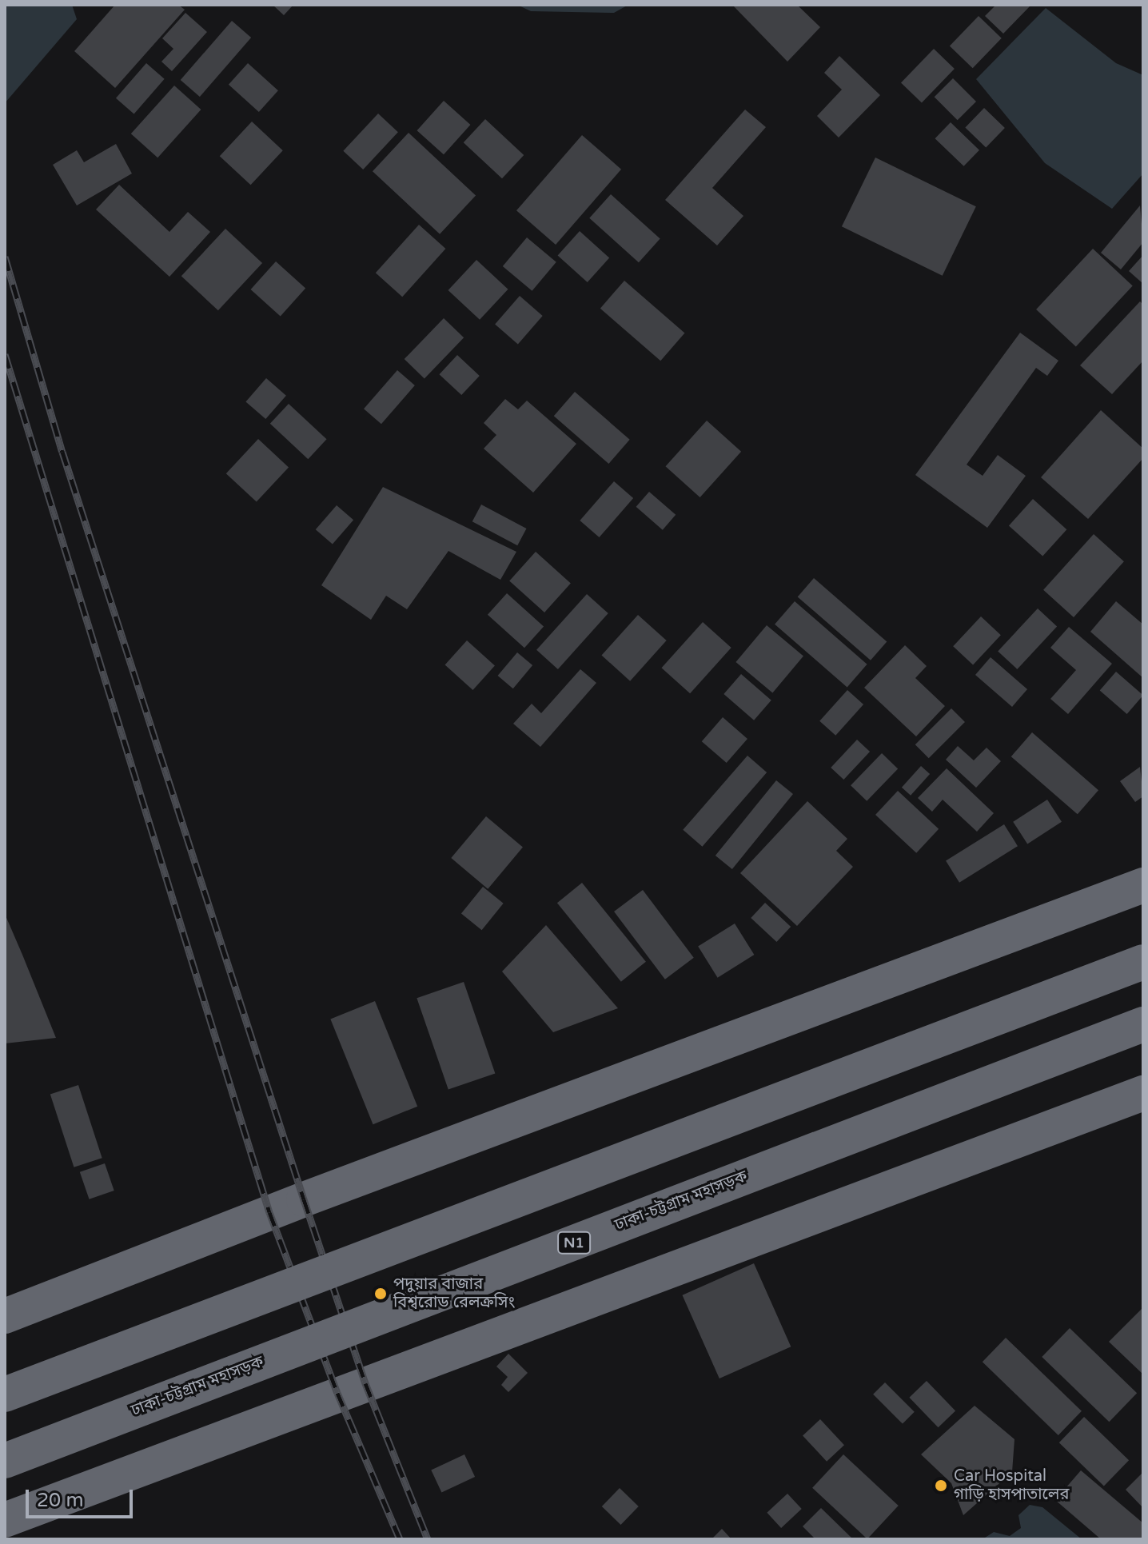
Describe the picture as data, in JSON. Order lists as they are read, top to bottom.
{
  "streets": {
    "highway": ["ঢাকা-চট্টগ্রাম মহাসড়ক", "N1"]
  },
  "places": ["পদুয়ার বাজার বিশ্বরোড রেলক্রসিং", "Car Hospital গাড়ি হাসপাতালের"],
  "scale_bar": "20 m"
}
